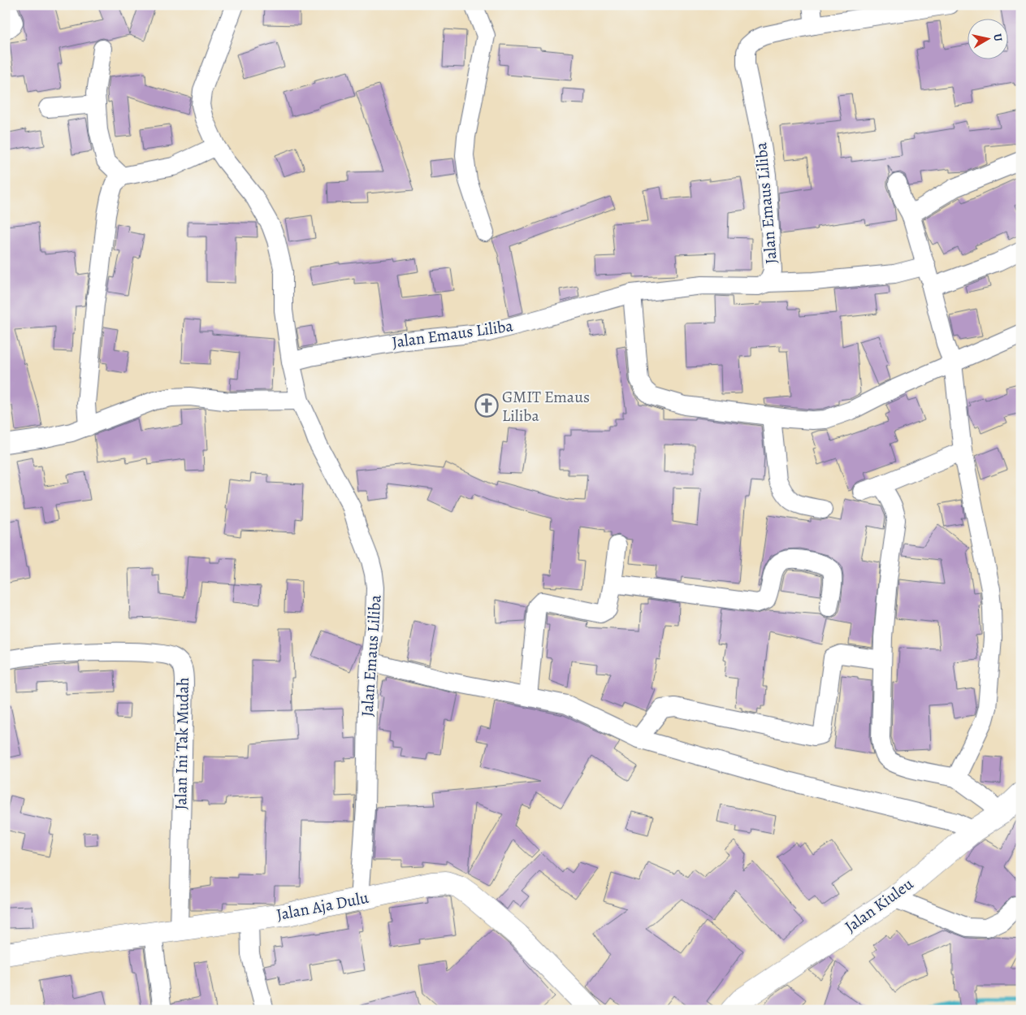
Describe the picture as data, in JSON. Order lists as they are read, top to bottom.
{
  "streets": {
    "street": [
      "Jalan Emaus Liliba",
      "Jalan Ini Tak Mudah",
      "Jalan Kiuleu",
      "Jalan Aja Dulu"
    ]
  },
  "crossings": [
    ["Jalan Emaus Liliba", "Jalan Aja Dulu"],
    ["Jalan Ini Tak Mudah", "Jalan Aja Dulu"]
  ],
  "places": {
    "church": ["GMIT Emaus Liliba"]
  },
  "north": "right"
}
